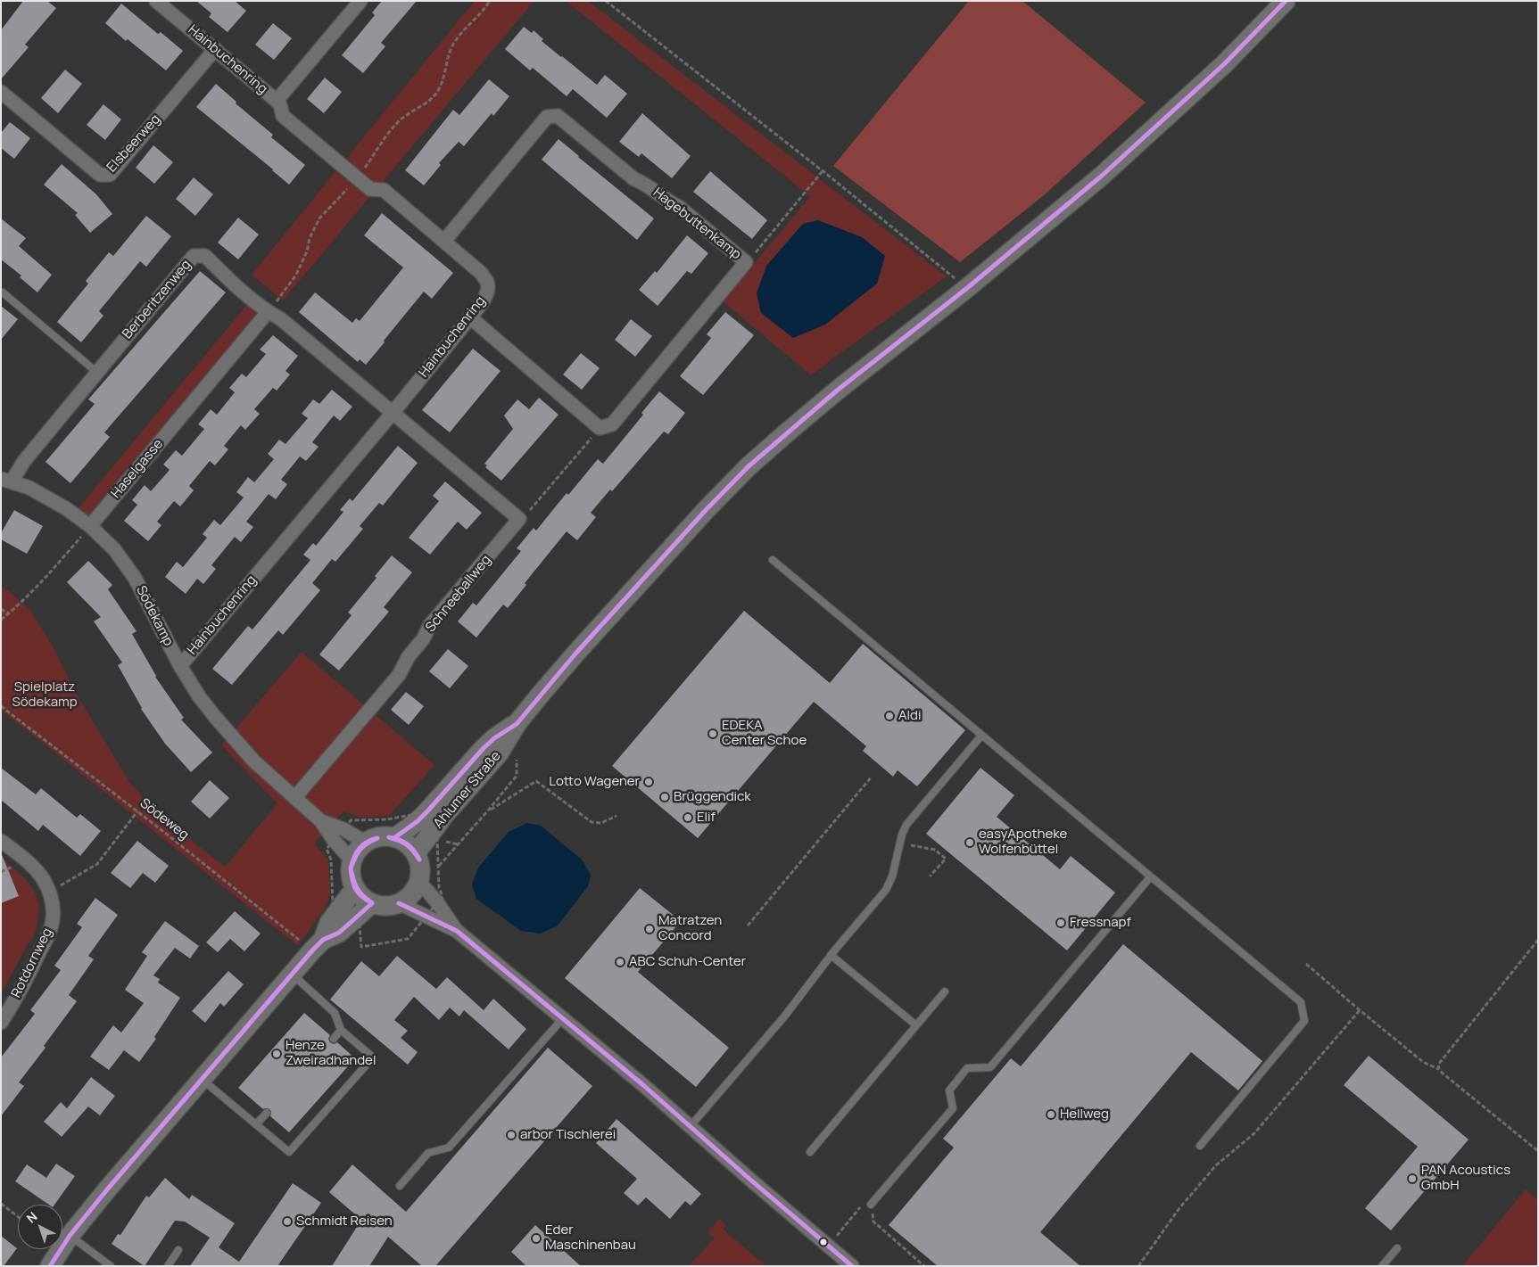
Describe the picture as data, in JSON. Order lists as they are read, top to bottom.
{
  "streets": {
    "main road": ["Ahlumer Straße"],
    "street": [
      "Hainbuchenring",
      "Elsbeerweg",
      "Hagebuttenkamp",
      "Berberitzenweg",
      "Haselgasse",
      "Schneeballweg",
      "Södekamp",
      "Rotdornweg"
    ],
    "path": ["Södeweg"]
  },
  "crossings": [
    ["Hainbuchenring", "Elsbeerweg"],
    ["Hainbuchenring", "Hagebuttenkamp"],
    ["Hainbuchenring", "Berberitzenweg"],
    ["Hainbuchenring", "Södekamp"],
    ["Berberitzenweg", "Haselgasse"],
    ["Berberitzenweg", "Södekamp"],
    ["Haselgasse", "Södekamp"],
    ["Schneeballweg", "Södekamp"],
    ["Södekamp", "Ahlumer Straße"]
  ],
  "parks": ["Spielplatz Södekamp"],
  "places": [
    "Aldi",
    "EDEKA Center Schoe",
    "Lotto Wagener",
    "Brüggendick",
    "Elif",
    "easyApotheke Wolfenbüttel",
    "Fressnapf",
    "Matratzen Concord",
    "ABC Schuh-Center",
    "Henze Zweiradhandel",
    "Hellweg",
    "arbor Tischlerei",
    "PAN Acoustics GmbH",
    "Schmidt Reisen",
    "Eder Maschinenbau"
  ],
  "north": "top left"
}
